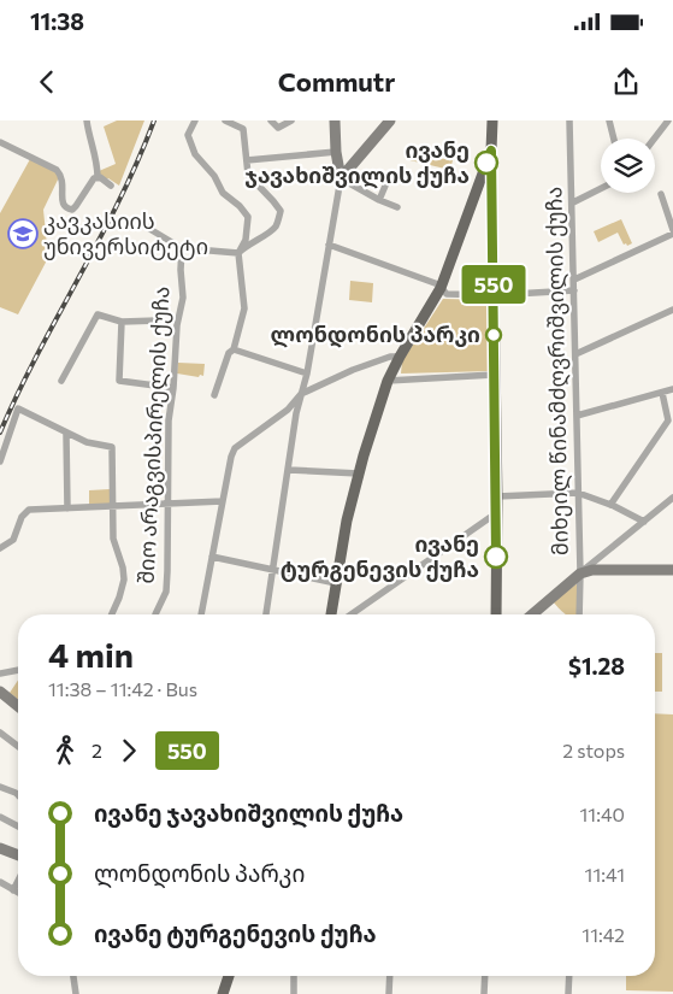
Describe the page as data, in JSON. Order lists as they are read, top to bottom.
{
  "streets": {
    "street": ["მიხეილ წინამძღვრიშვილის ქუჩა", "შიო არაგვისპირელის ქუჩა"]
  },
  "places": {
    "other": ["ივანე ჯავახიშვილის ქუჩა", "ლონდონის პარკი", "ივანე ტურგენევის ქუჩა"],
    "school or university": ["კავკასიის უნივერსიტეტი"]
  },
  "lines": ["bus line 550"],
  "page": {
    "status": "11:38",
    "header": "Commutr",
    "on_map": "550",
    "heading": ["4 min", "11:38 – 11:42 · Bus", "$1.28"],
    "legs": ["2", "550", "2 stops"],
    "list": [
      {
        "name": "ივანე ჯავახიშვილის ქუჩა",
        "value": "11:40"
      },
      {
        "name": "ლონდონის პარკი",
        "value": "11:41"
      },
      {
        "name": "ივანე ტურგენევის ქუჩა",
        "value": "11:42"
      }
    ]
  }
}
